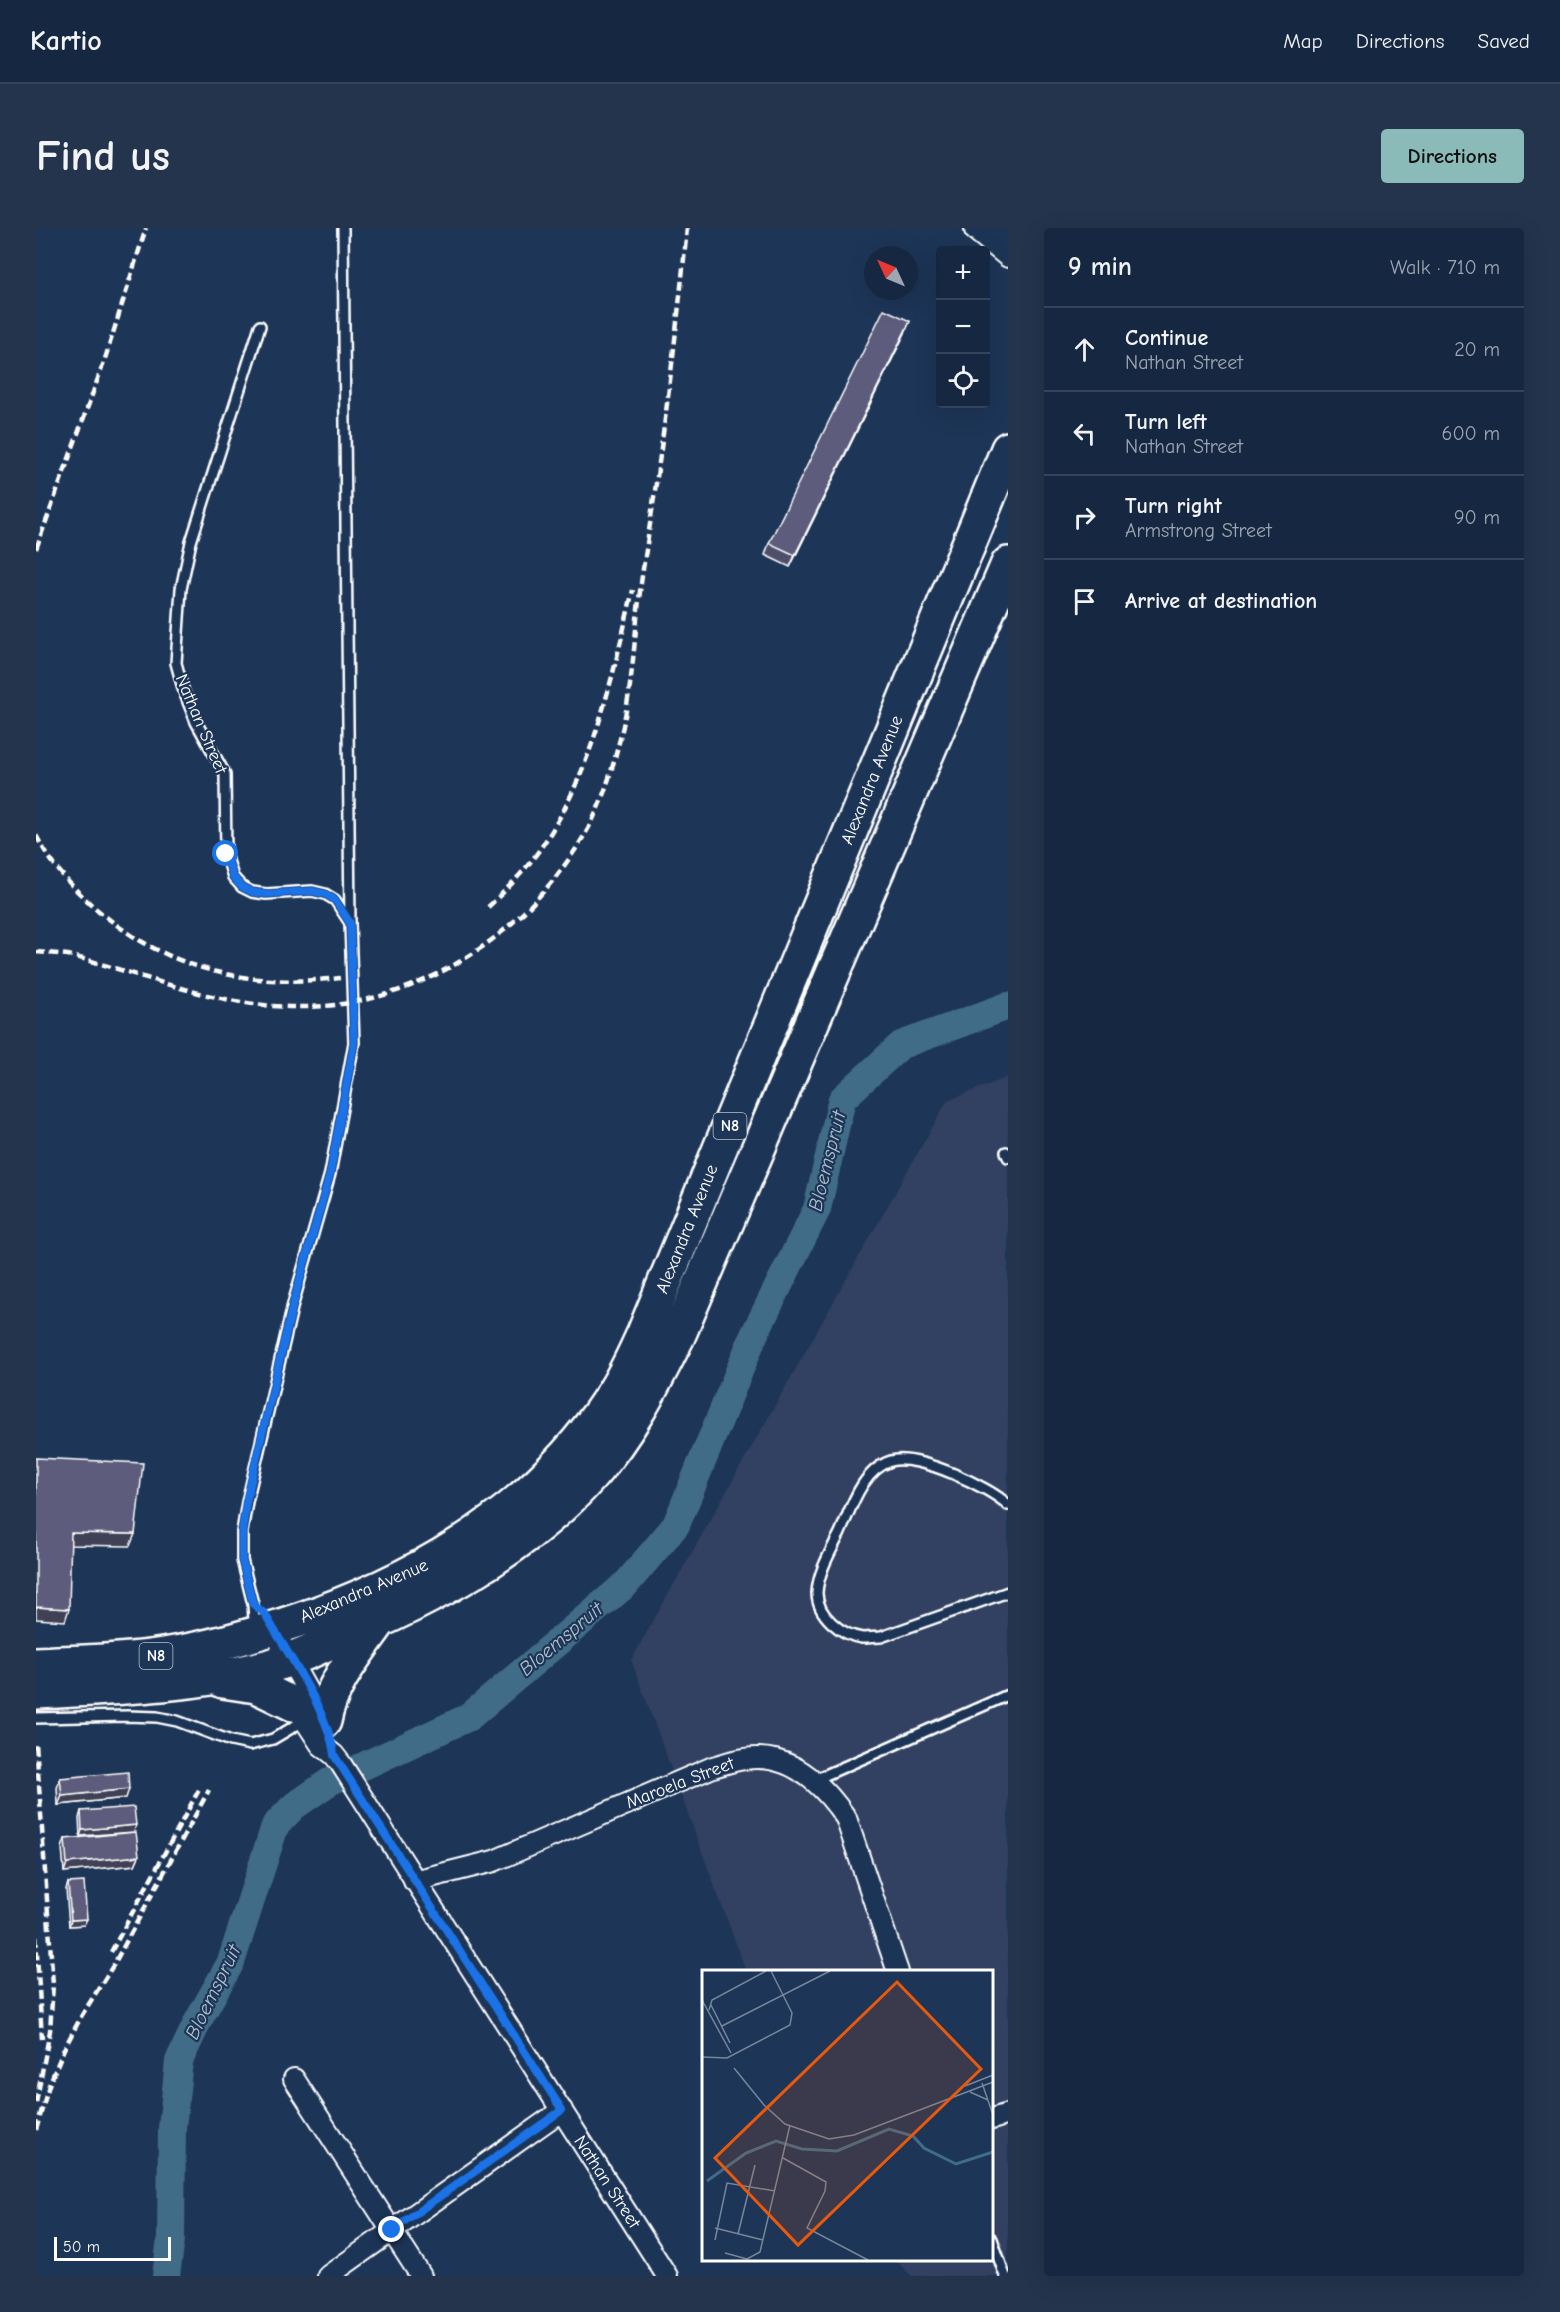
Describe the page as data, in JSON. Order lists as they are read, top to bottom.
{
  "streets": {
    "highway": ["Alexandra Avenue", "N8"],
    "street": ["Nathan Street", "Maroela Street"]
  },
  "crossings": [
    ["Nathan Street", "Alexandra Avenue"],
    ["Nathan Street", "Maroela Street"]
  ],
  "water": ["Bloemspruit"],
  "scale_bar": "50 m",
  "north": "top left",
  "page": {
    "header": "Kartio",
    "nav": ["Map", "Directions", "Saved"],
    "buttons": "Directions",
    "title": "Find us",
    "heading": ["9 min", "Walk · 710 m"],
    "map_buttons": ["+", "−"],
    "list": [
      ["Continue", "Nathan Street", "20 m"],
      ["Turn left", "Nathan Street", "600 m"],
      ["Turn right", "Armstrong Street", "90 m"],
      "Arrive at destination"
    ],
    "scale": "50 m"
  }
}
